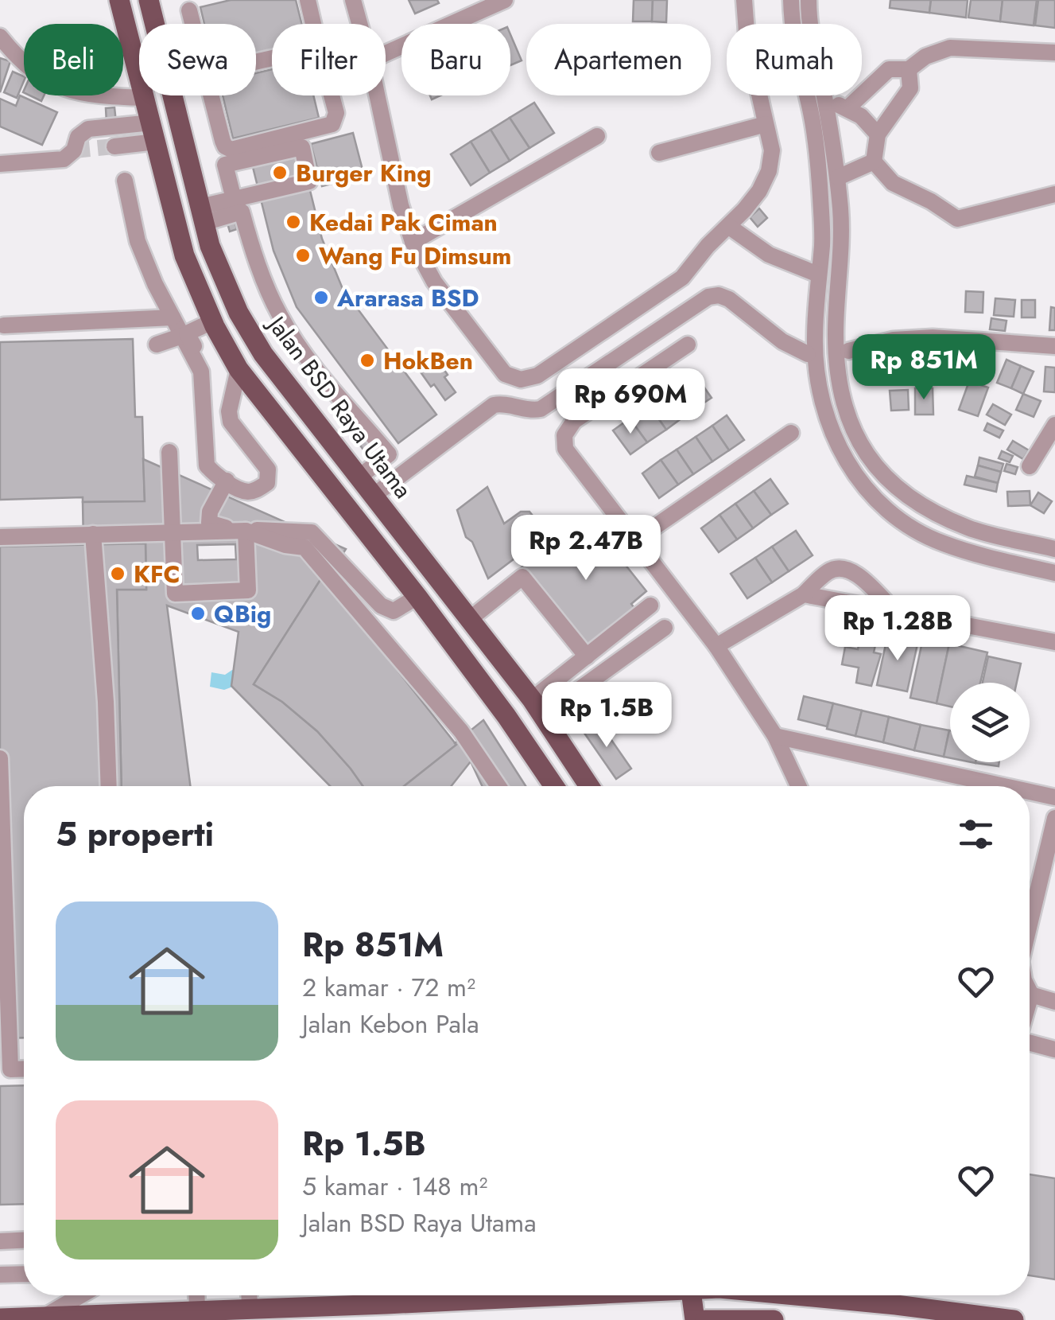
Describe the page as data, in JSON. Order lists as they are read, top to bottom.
{
  "streets": {
    "main road": ["Jalan BSD Raya Utama"]
  },
  "places": [
    "Burger King",
    "Kedai Pak Ciman",
    "Wang Fu Dimsum",
    "Ararasa BSD",
    "HokBen",
    "KFC",
    "QBig"
  ],
  "page": {
    "chip": [
      "Beli",
      "Sewa",
      "Filter",
      "Baru",
      "Apartemen",
      "Rumah"
    ],
    "price": [
      "Rp 851M",
      "Rp 690M",
      "Rp 2.47B",
      "Rp 1.28B",
      "Rp 1.5B"
    ],
    "heading": "5 properti",
    "list": [
      {
        "name": "Rp 851M",
        "note": "2 kamar · 72 m² · Jalan Kebon Pala"
      },
      {
        "name": "Rp 1.5B",
        "note": "5 kamar · 148 m² · Jalan BSD Raya Utama"
      }
    ]
  }
}
